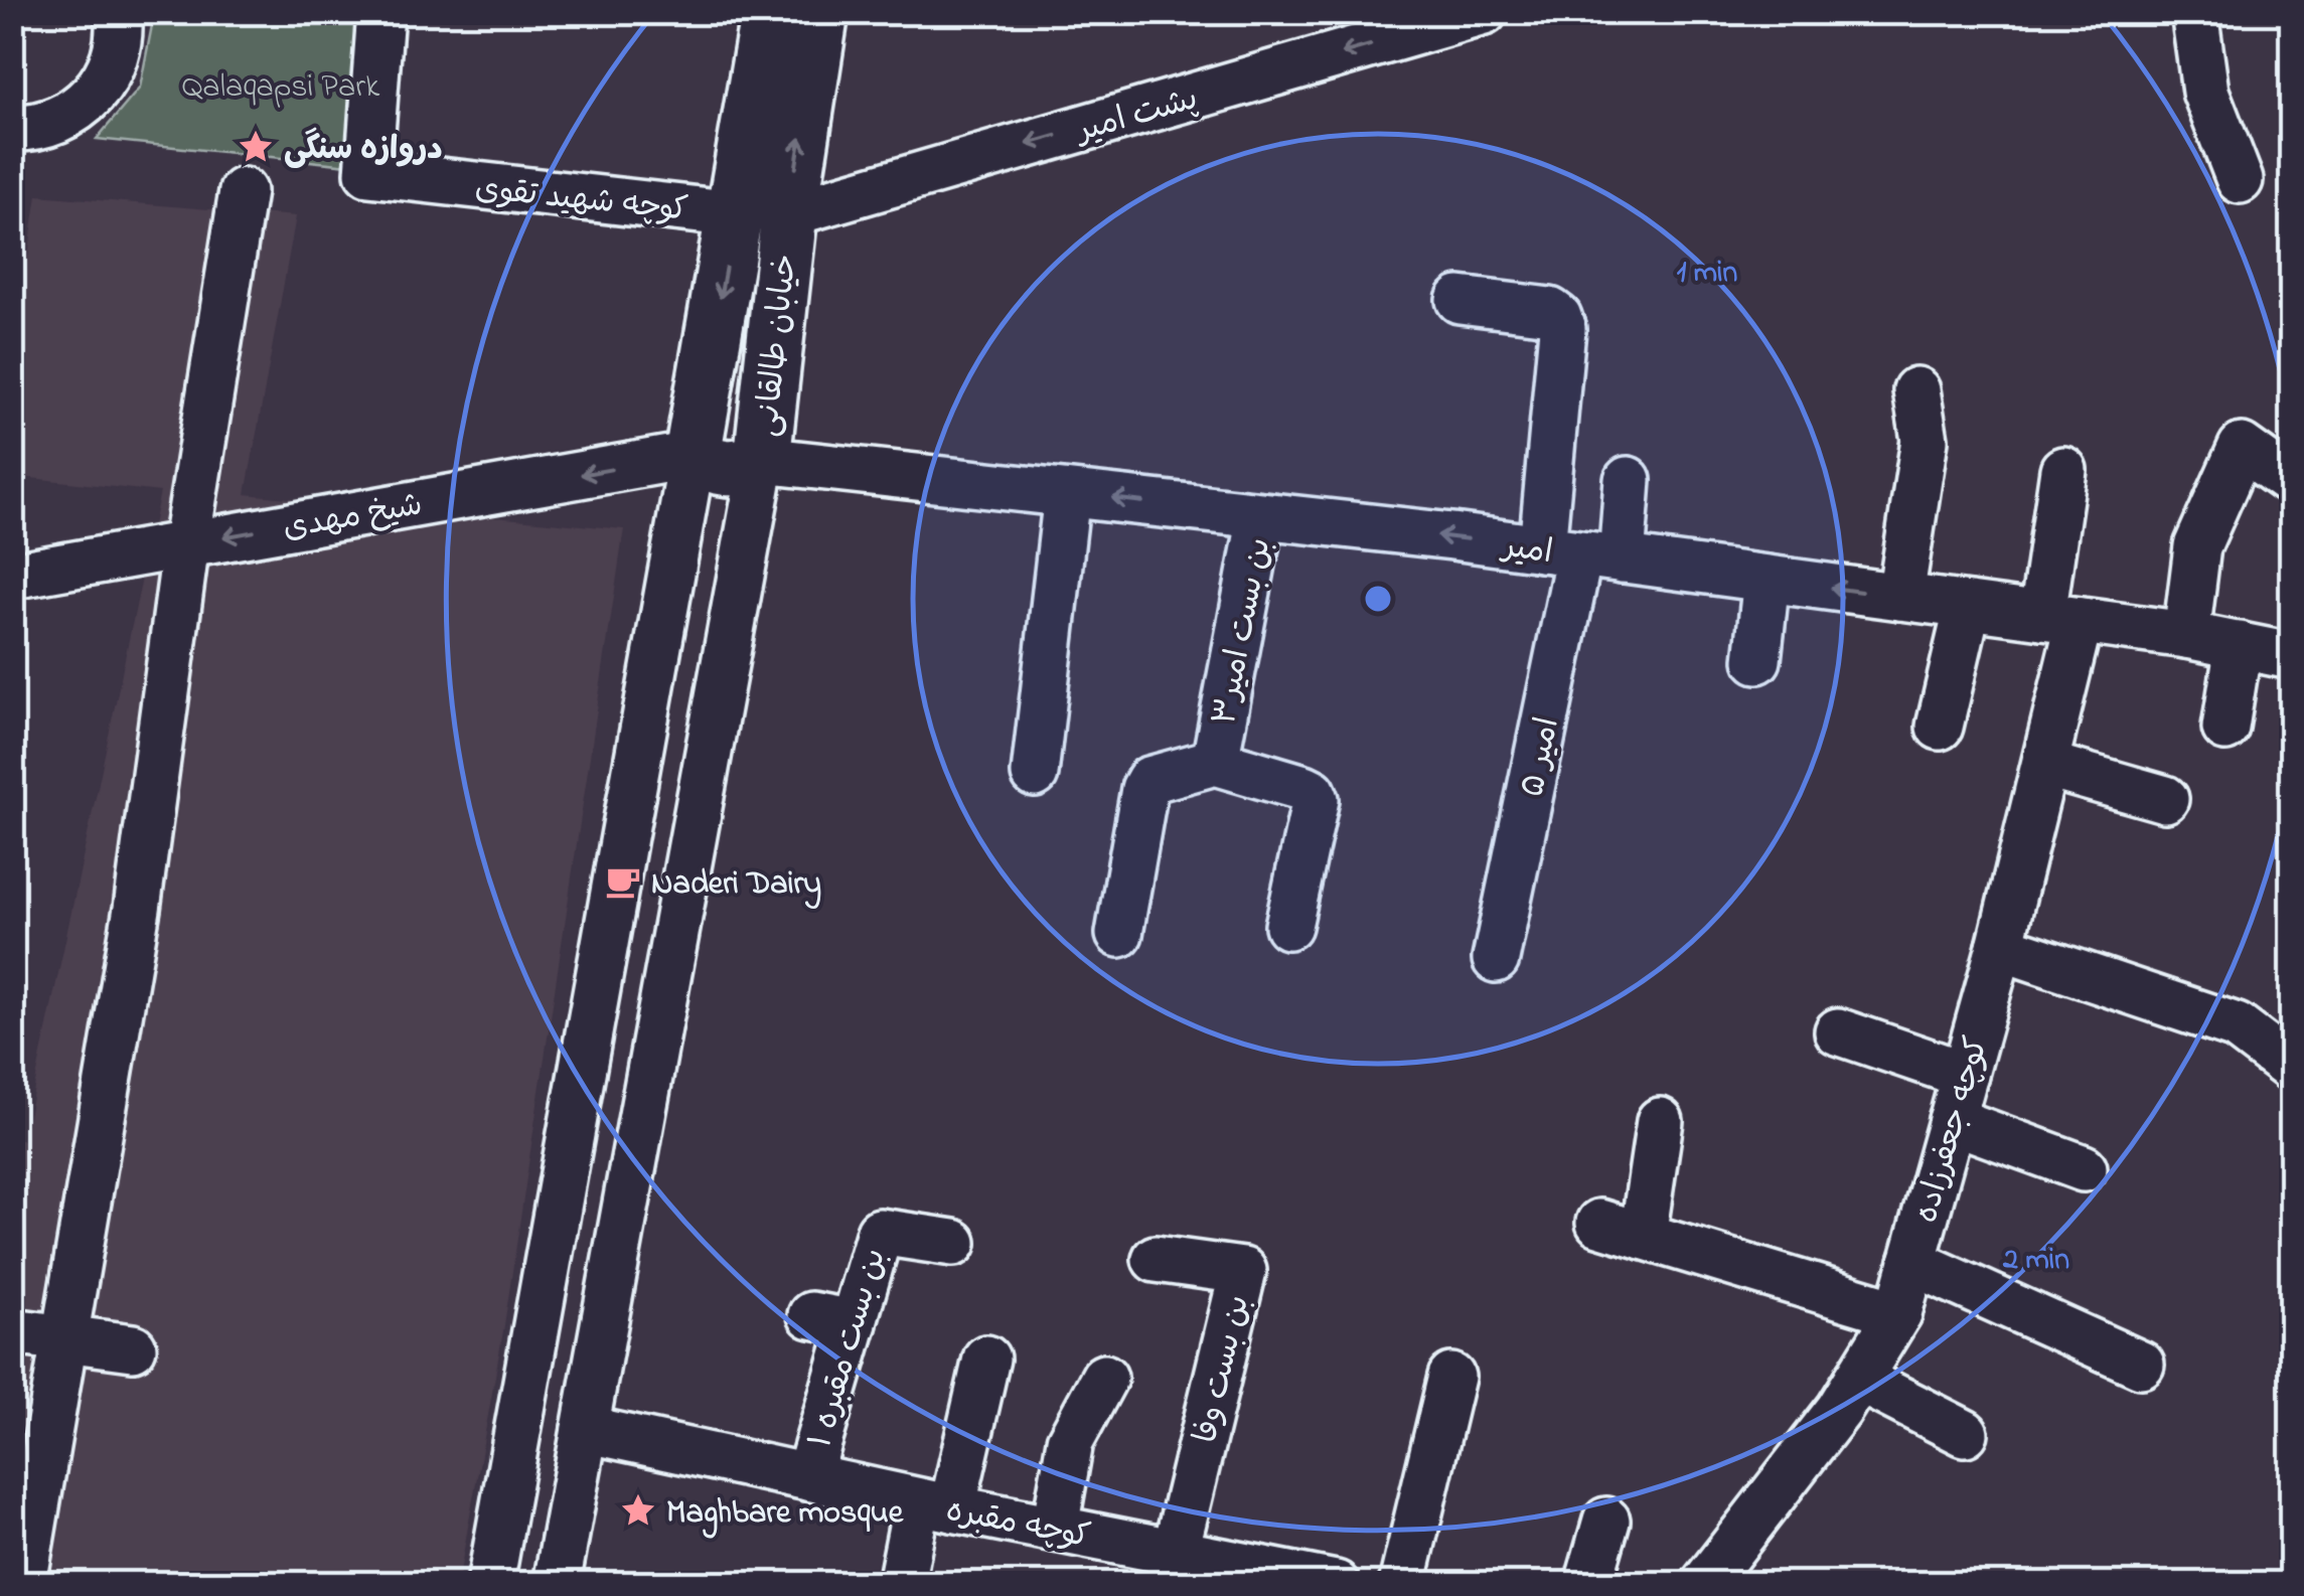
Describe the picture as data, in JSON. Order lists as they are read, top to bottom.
{
  "streets": {
    "main road": ["خیابان طالقانی"],
    "street": [
      "پشت امیر",
      "کوچه شهید تقوی",
      "شیخ مهدی",
      "امیر",
      "بن بست امیر۳",
      "امیر ۵",
      "کوچه جعفرزاده",
      "بن بست مقبره ۱",
      "بن بست وفا",
      "کوچه مقبره"
    ]
  },
  "crossings": [
    ["پشت امیر", "خیابان طالقانی"],
    ["کوچه شهید تقوی", "خیابان طالقانی"],
    ["خیابان طالقانی", "شیخ مهدی"],
    ["خیابان طالقانی", "امیر"],
    ["امیر", "بن بست امیر۳"],
    ["امیر", "امیر ۵"],
    ["امیر", "کوچه جعفرزاده"],
    ["بن بست مقبره ۱", "کوچه مقبره"],
    ["بن بست وفا", "کوچه مقبره"]
  ],
  "one_way": ["پشت امیر", "شیخ مهدی", "امیر"],
  "parks": ["Qalaqapsi Park"],
  "places": {
    "place": ["دروازه سنگی", "Maghbare mosque"],
    "cafe": ["Naderi Dairy"]
  },
  "rings": ["1 min", "2 min"]
}
